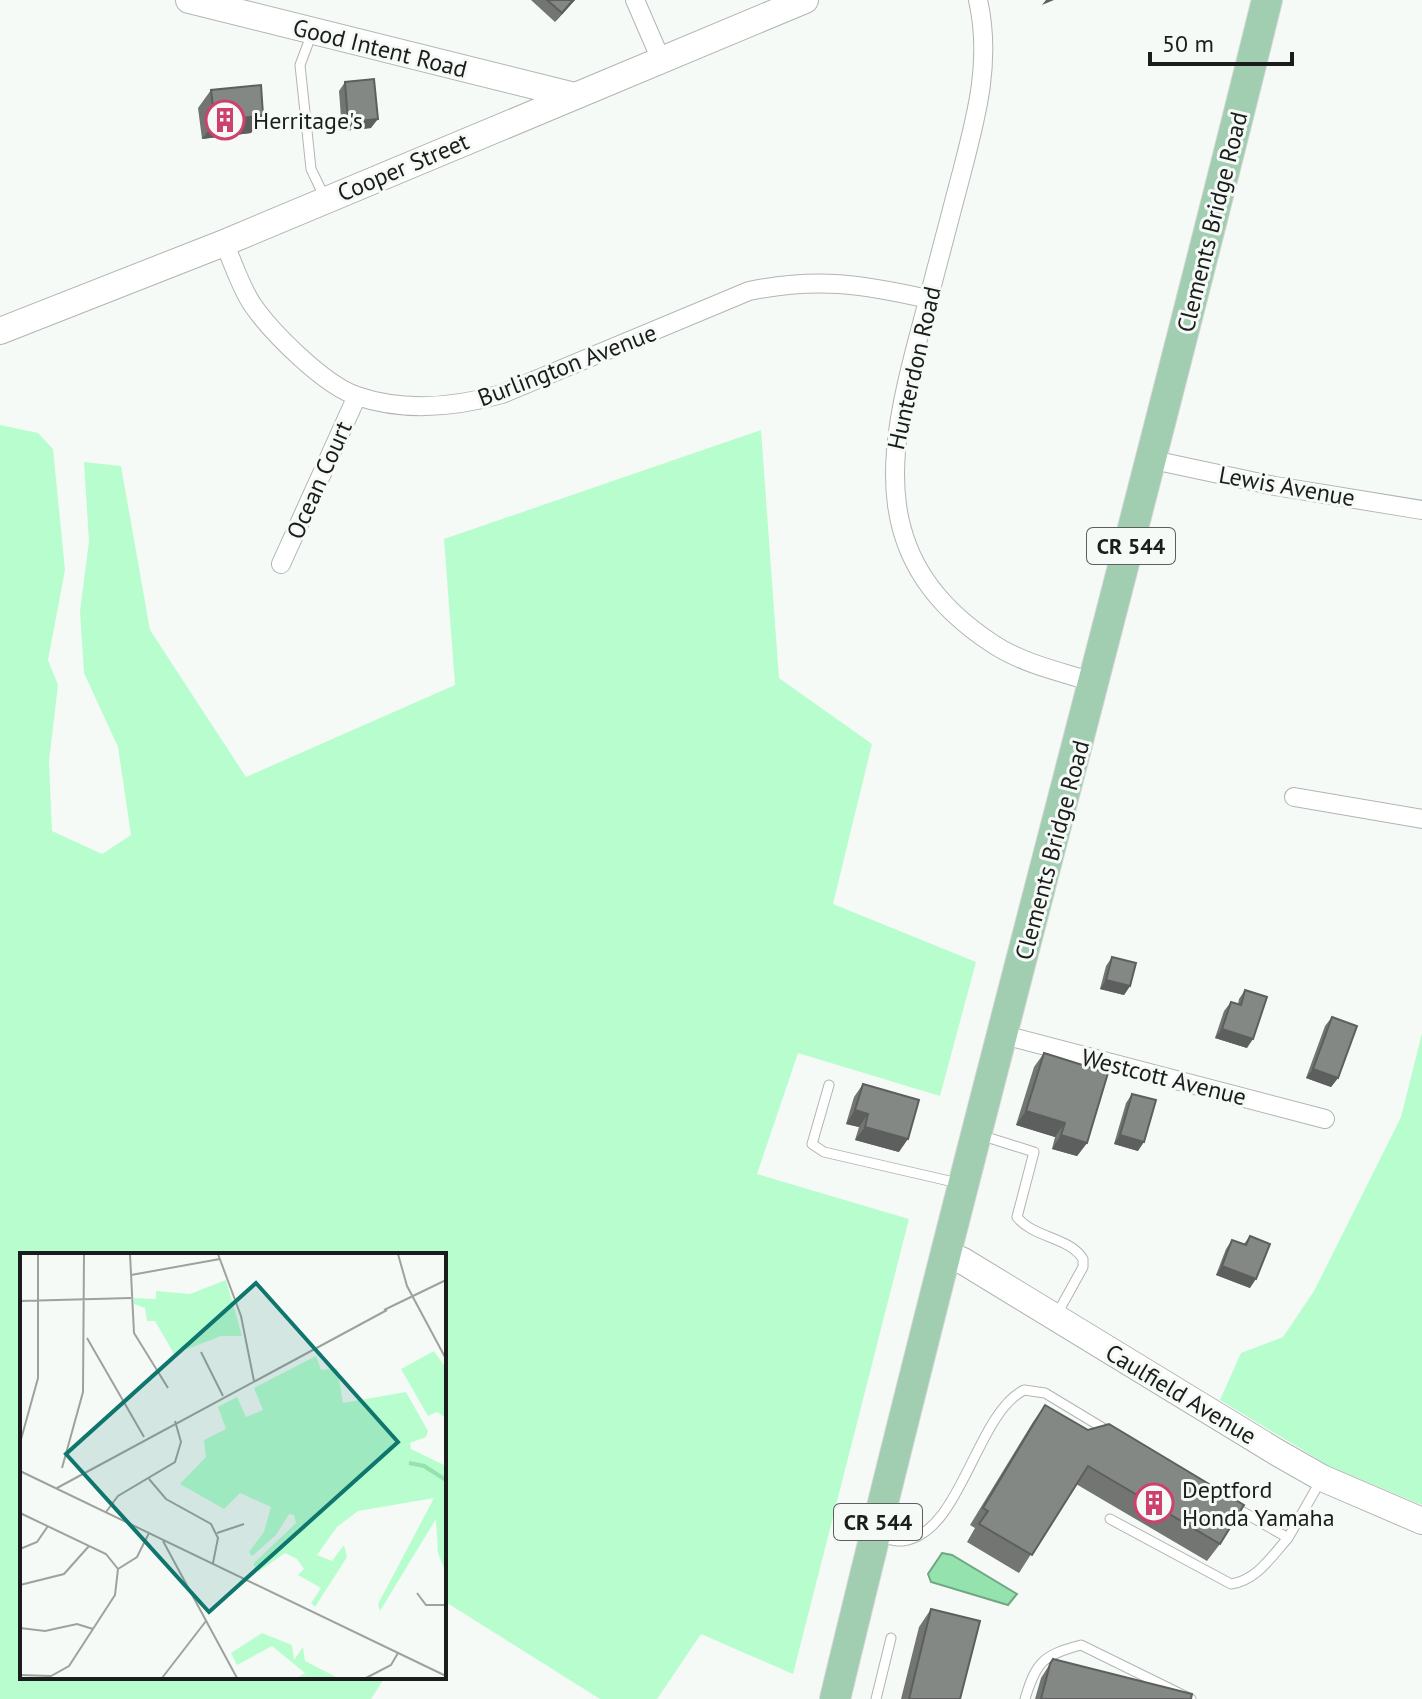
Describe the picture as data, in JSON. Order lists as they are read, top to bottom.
{
  "streets": {
    "main road": [
      "Good Intent Road",
      "Cooper Street",
      "Clements Bridge Road",
      "CR 544",
      "Caulfield Avenue"
    ],
    "street": [
      "Burlington Avenue",
      "Hunterdon Road",
      "Ocean Court",
      "Lewis Avenue",
      "Westcott Avenue"
    ]
  },
  "crossings": [
    ["Good Intent Road", "Cooper Street"],
    ["Cooper Street", "Burlington Avenue"],
    ["Clements Bridge Road", "Hunterdon Road"],
    ["Clements Bridge Road", "Lewis Avenue"],
    ["Clements Bridge Road", "Westcott Avenue"],
    ["Clements Bridge Road", "Caulfield Avenue"],
    ["Burlington Avenue", "Hunterdon Road"],
    ["Burlington Avenue", "Ocean Court"]
  ],
  "places": {
    "building": ["Herritage's", "Deptford Honda Yamaha"]
  },
  "scale_bar": "50 m"
}
